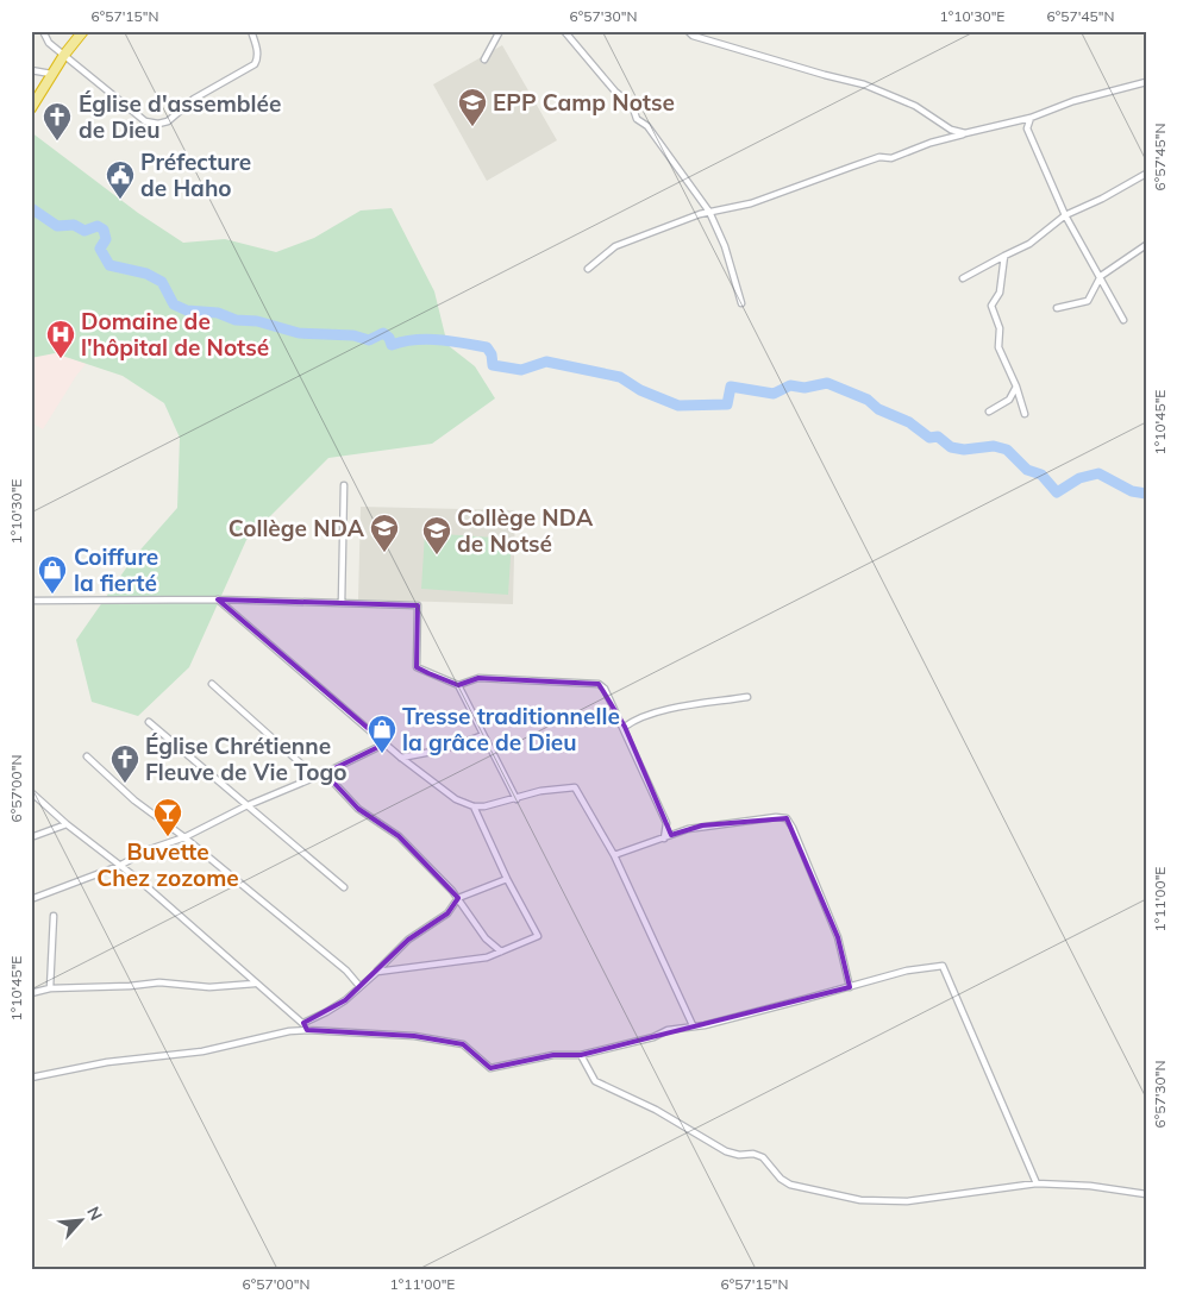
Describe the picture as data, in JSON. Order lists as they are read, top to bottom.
{
  "places": {
    "school or university": ["EPP Camp Notse", "Collège NDA", "Collège NDA de Notsé"],
    "church": ["Église d'assemblée de Dieu", "Église Chrétienne Fleuve de Vie Togo"],
    "public building": ["Préfecture de Haho"],
    "hospital": ["Domaine de l'hôpital de Notsé"],
    "shop": ["Coiffure la fierté", "Tresse traditionnelle la grâce de Dieu"],
    "bar": ["Buvette Chez zozome"]
  },
  "north": "top right",
  "coordinates": [
    "6°57'15\"N",
    "6°57'30\"N",
    "1°10'30\"E",
    "6°57'45\"N",
    "1°10'45\"E",
    "6°57'00\"N",
    "1°11'00\"E"
  ]
}
